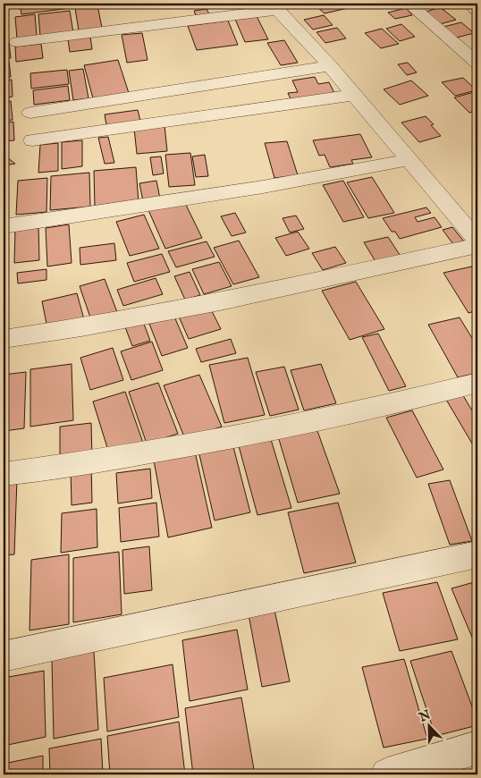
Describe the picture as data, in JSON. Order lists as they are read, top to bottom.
{
  "north": "top left"
}
